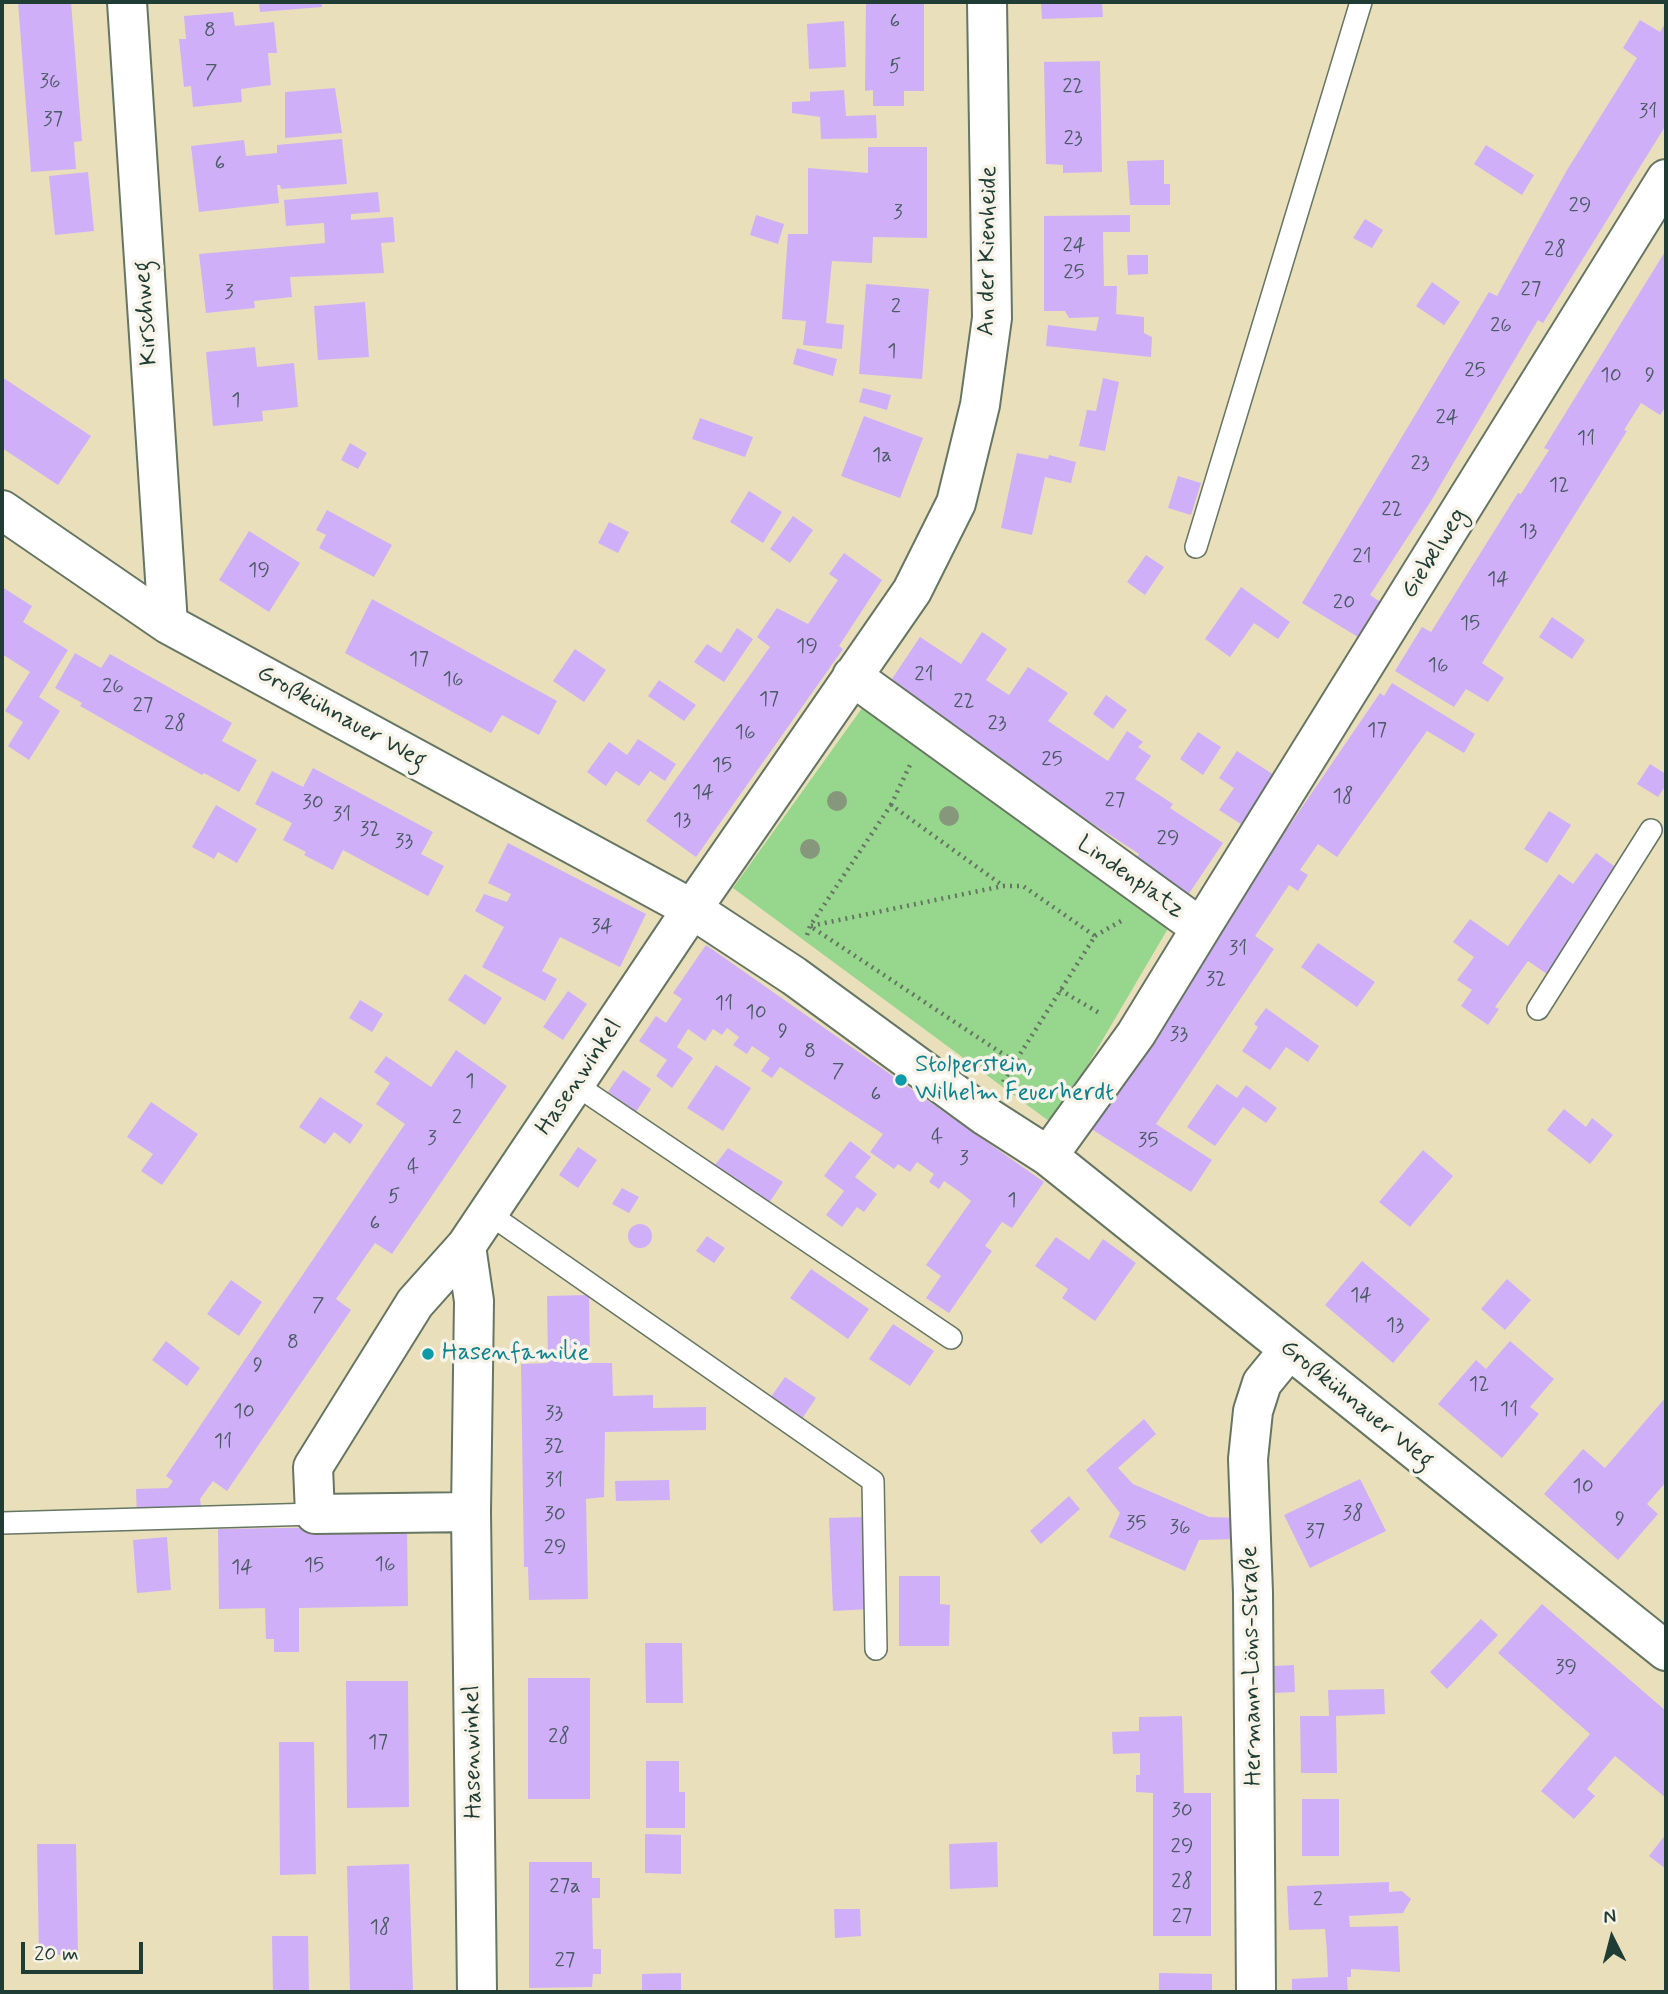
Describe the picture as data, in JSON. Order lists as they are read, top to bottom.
{
  "streets": {
    "street": [
      "An der Kienheide",
      "Kirschweg",
      "Giebelweg",
      "Großkühnauer Weg",
      "Lindenplatz",
      "Hasenwinkel",
      "Hermann-Löns-Straße"
    ]
  },
  "crossings": [
    ["An der Kienheide", "Lindenplatz"],
    ["Kirschweg", "Großkühnauer Weg"],
    ["Giebelweg", "Lindenplatz"],
    ["Großkühnauer Weg", "Lindenplatz"],
    ["Großkühnauer Weg", "Hasenwinkel"],
    ["Großkühnauer Weg", "Hermann-Löns-Straße"]
  ],
  "places": ["Stolperstein, Wilhelm Feuerherdt", "Hasenfamilie"],
  "house_numbers": [
    "6",
    "8",
    "5",
    "7",
    "36",
    "22",
    "31",
    "37",
    "23",
    "6",
    "29",
    "3",
    "24",
    "28",
    "25",
    "27",
    "3",
    "2",
    "26",
    "1",
    "25",
    "10",
    "9",
    "1",
    "24",
    "11",
    "1a",
    "23",
    "12",
    "22",
    "13",
    "21",
    "19",
    "14",
    "20",
    "15",
    "19",
    "17",
    "16",
    "21",
    "16",
    "26",
    "17",
    "22",
    "27",
    "28",
    "23",
    "17",
    "16",
    "25",
    "15",
    "14",
    "18",
    "27",
    "30",
    "31",
    "13",
    "32",
    "29",
    "33",
    "34",
    "31",
    "32",
    "11",
    "10",
    "9",
    "33",
    "8",
    "7",
    "1",
    "6",
    "2",
    "4",
    "3",
    "35",
    "3",
    "4",
    "5",
    "1",
    "6",
    "14",
    "7",
    "13",
    "8",
    "9",
    "12",
    "11",
    "10",
    "33",
    "11",
    "32",
    "31",
    "10",
    "38",
    "30",
    "9",
    "35",
    "36",
    "37",
    "29",
    "16",
    "15",
    "14",
    "39",
    "28",
    "17",
    "30",
    "29",
    "28",
    "27a",
    "2",
    "27",
    "18",
    "27"
  ],
  "scale_bar": "20 m",
  "north": "top"
}
